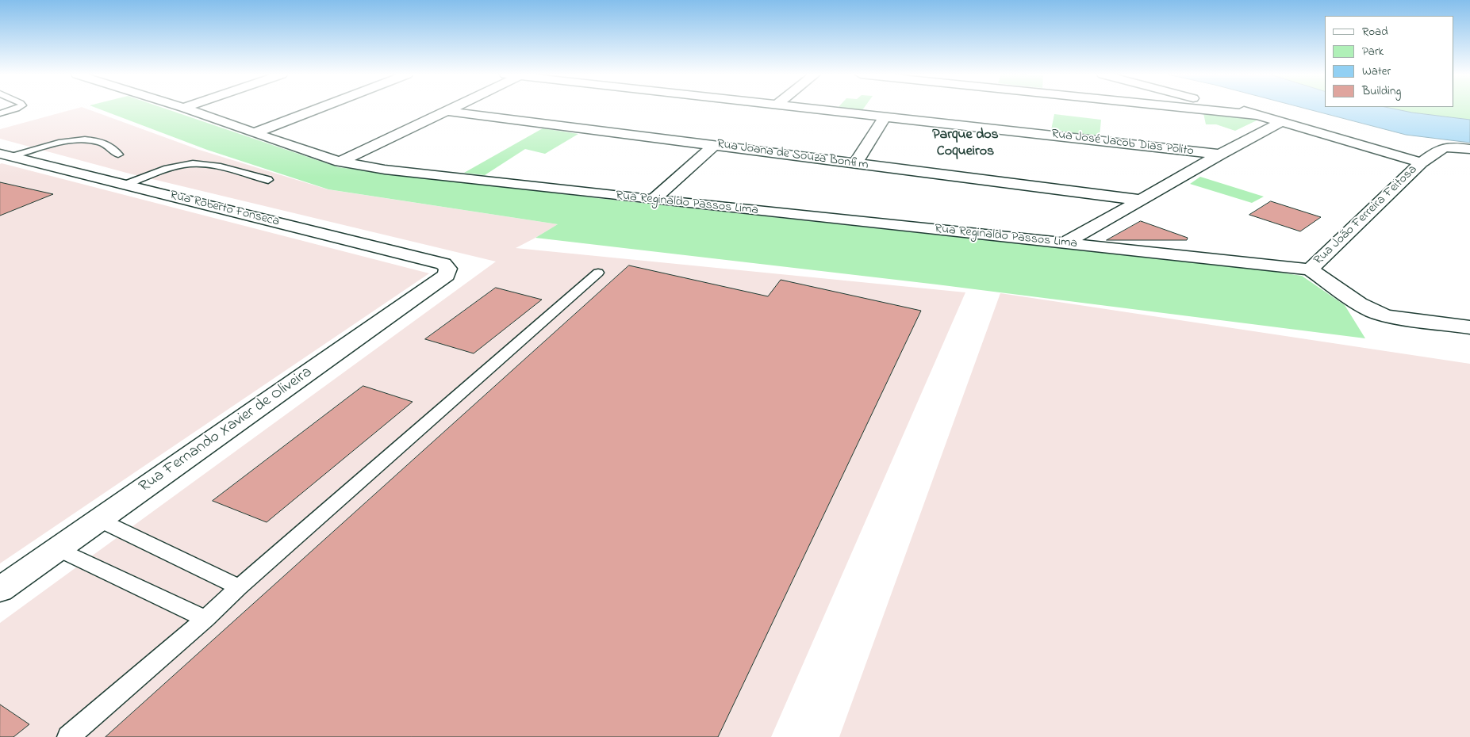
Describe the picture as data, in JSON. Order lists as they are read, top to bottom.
{
  "streets": {
    "street": [
      "Rua José Jacob Dias Polito",
      "Rua Joana de Souza Bonfim",
      "Rua Reginaldo Passos Lima",
      "Rua Roberto Fonseca",
      "Rua João Ferreira Feitosa",
      "Rua Fernando Xavier de Oliveira"
    ]
  },
  "crossings": [
    ["Rua Reginaldo Passos Lima", "Rua João Ferreira Feitosa"],
    ["Rua Roberto Fonseca", "Rua Fernando Xavier de Oliveira"]
  ],
  "districts": ["Parque dos Coqueiros"],
  "legend": [
    "Road",
    "Park",
    "Water",
    "Building"
  ]
}
